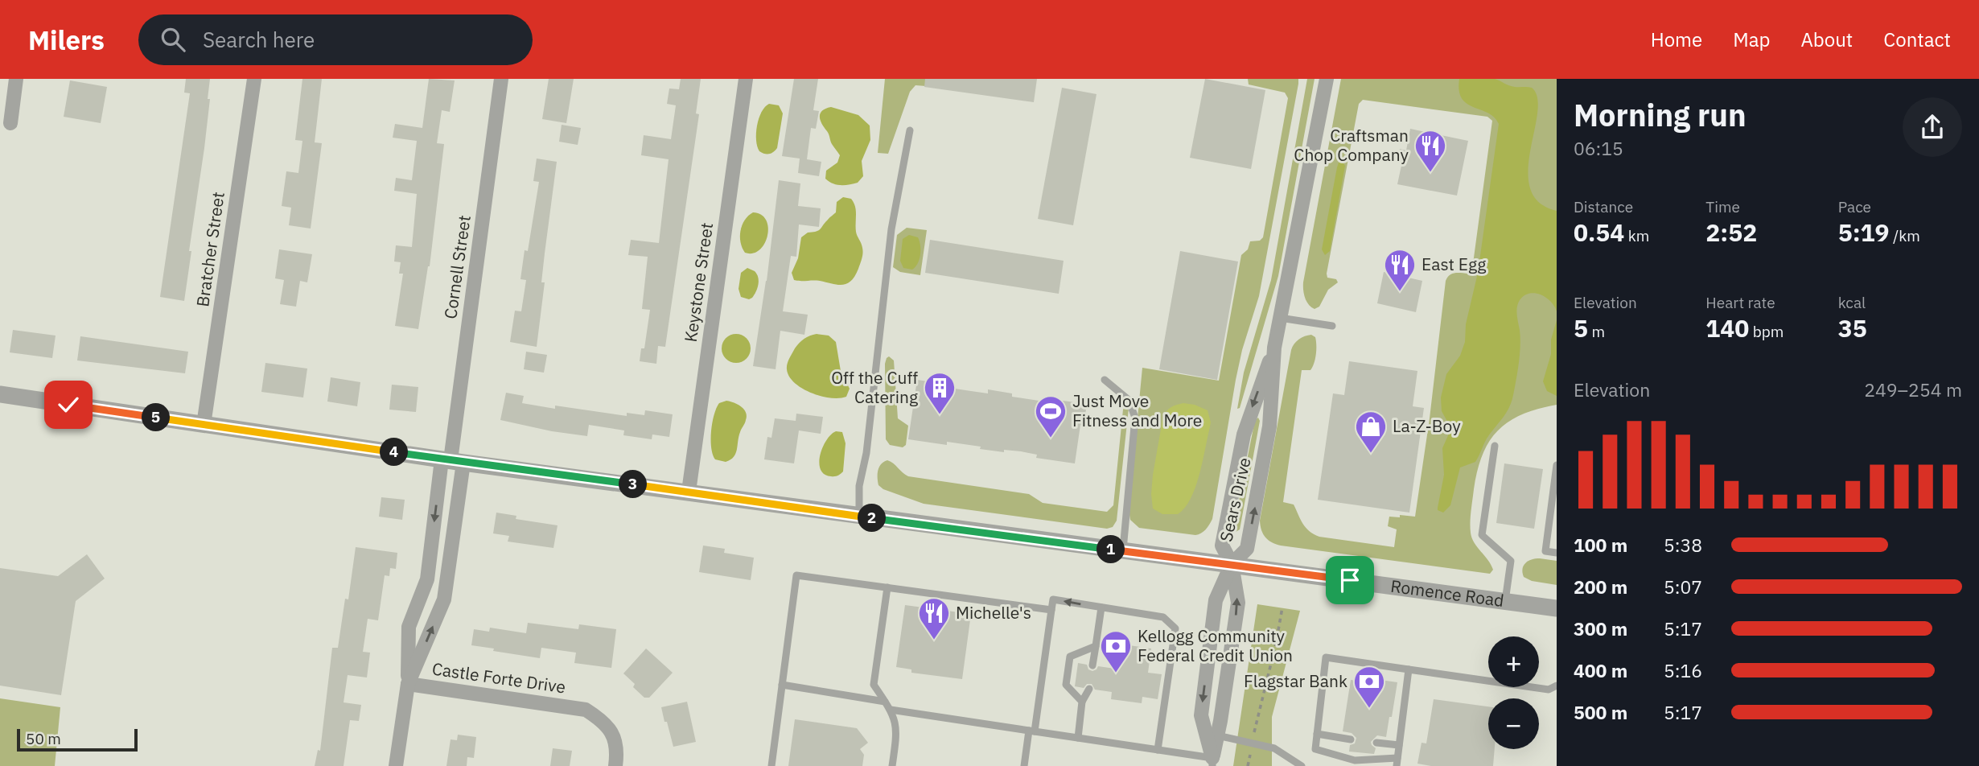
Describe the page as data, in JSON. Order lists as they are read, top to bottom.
{
  "streets": {
    "street": [
      "Bratcher Street",
      "Cornell Street",
      "Keystone Street",
      "Sears Drive",
      "Romence Road",
      "Castle Forte Drive"
    ]
  },
  "crossings": [
    ["Bratcher Street", "Romence Road"],
    ["Cornell Street", "Romence Road"],
    ["Keystone Street", "Romence Road"],
    ["Sears Drive", "Romence Road"]
  ],
  "places": {
    "restaurant": ["Craftsman Chop Company", "East Egg", "Michelle's"],
    "building": ["Off the Cuff Catering"],
    "sports": ["Just Move Fitness and More"],
    "shop": ["La-Z-Boy"],
    "bank": ["Kellogg Community Federal Credit Union", "Flagstar Bank"]
  },
  "scale_bar": "50 m",
  "page": {
    "header": "Milers",
    "search": "Search here",
    "nav": [
      "Home",
      "Map",
      "About",
      "Contact"
    ],
    "heading": ["Morning run", "06:15"],
    "stats": [
      ["Distance", "0.54 km"],
      ["Time", "2:52"],
      ["Pace", "5:19 /km"],
      ["Elevation", "5 m"],
      ["Heart rate", "140 bpm"],
      ["kcal", "35"]
    ],
    "chart": ["Elevation", "249–254 m"],
    "pins": [
      "5",
      "4",
      "3",
      "2",
      "1"
    ],
    "list": [
      {
        "name": "100 m",
        "note": "5:38"
      },
      {
        "name": "200 m",
        "note": "5:07"
      },
      {
        "name": "300 m",
        "note": "5:17"
      },
      {
        "name": "400 m",
        "note": "5:16"
      },
      {
        "name": "500 m",
        "note": "5:17"
      }
    ],
    "map_buttons": ["+", "−"],
    "scale": "50 m"
  }
}
